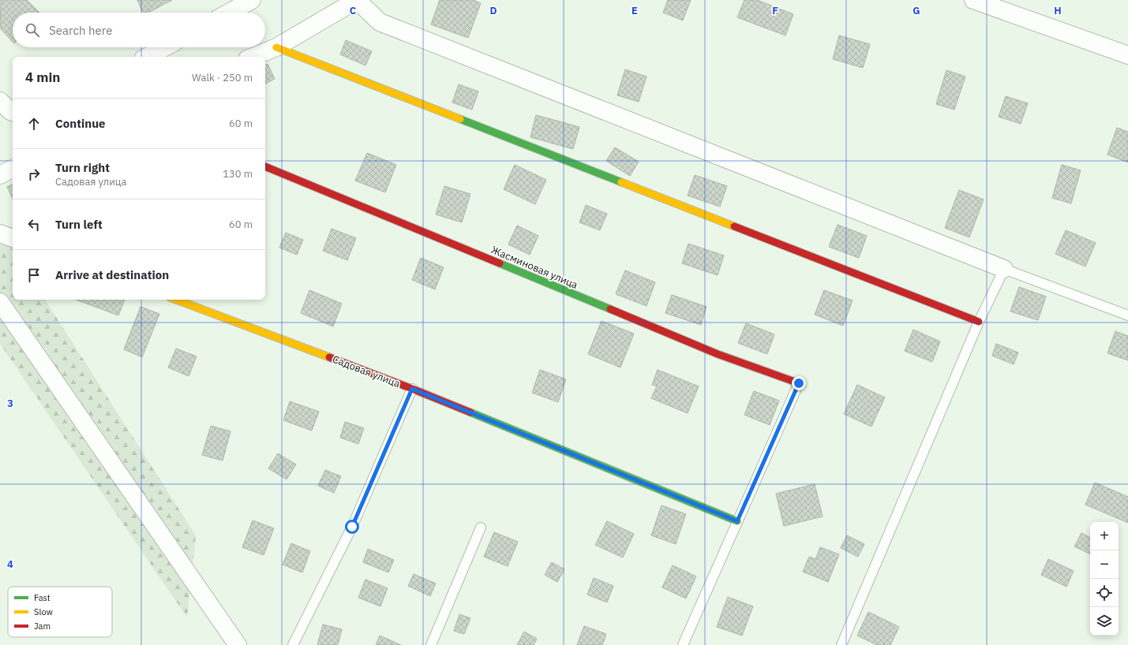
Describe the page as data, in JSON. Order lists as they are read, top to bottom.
{
  "streets": {
    "street": ["Жасминовая улица", "Садовая улица"]
  },
  "legend": ["Fast", "Slow", "Jam"],
  "page": {
    "search": "Search here",
    "heading": ["4 min", "Walk · 250 m"],
    "list": [
      ["Continue", "60 m"],
      ["Turn right", "Садовая улица", "130 m"],
      ["Turn left", "60 m"],
      "Arrive at destination"
    ],
    "map_buttons": ["+", "−"]
  },
  "grid": {
    "columns": [
      "C",
      "D",
      "E",
      "F",
      "G",
      "H"
    ],
    "rows": ["3", "4"]
  }
}
